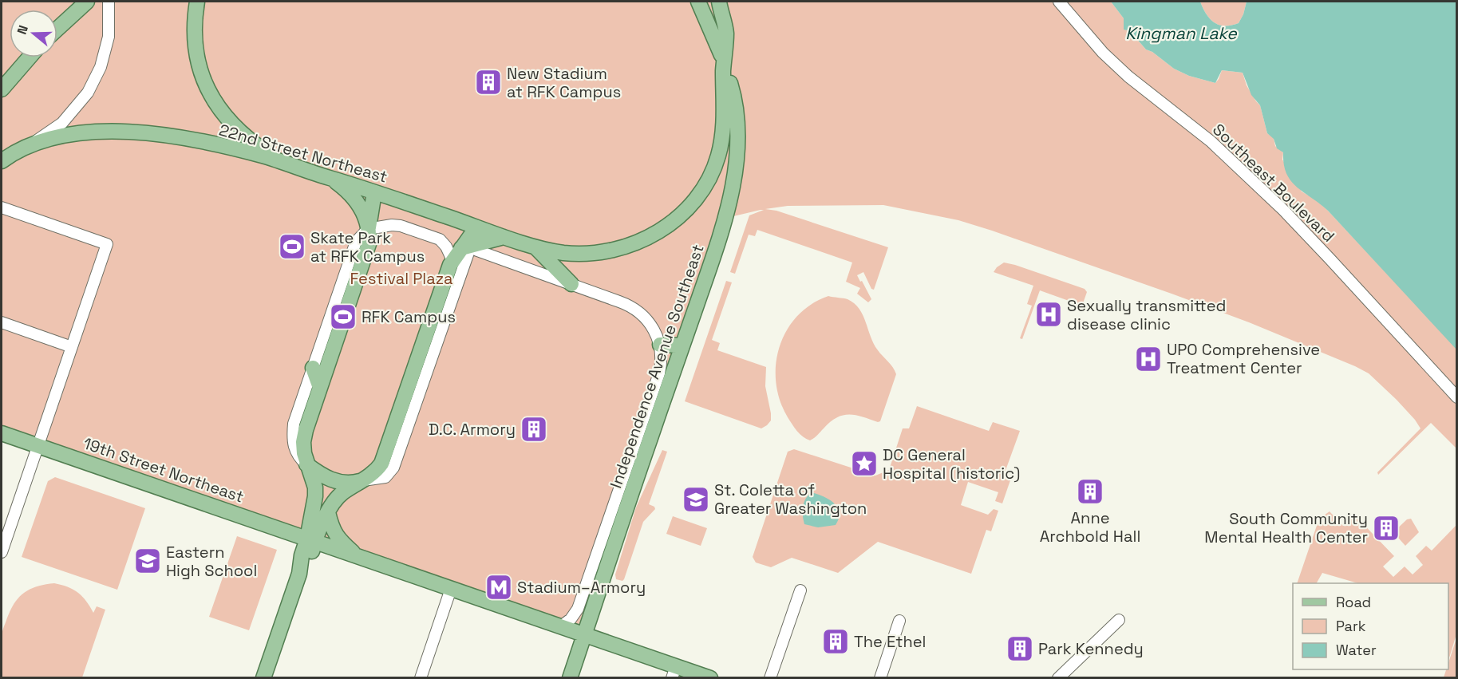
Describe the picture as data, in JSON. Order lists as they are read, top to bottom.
{
  "streets": {
    "main road": ["22nd Street Northeast", "Independence Avenue Southeast", "19th Street Northeast"],
    "street": ["Southeast Boulevard"]
  },
  "crossings": [
    ["22nd Street Northeast", "Independence Avenue Southeast"],
    ["Independence Avenue Southeast", "19th Street Northeast"]
  ],
  "water": ["Kingman Lake"],
  "parks": ["Festival Plaza"],
  "places": {
    "building": [
      "New Stadium at RFK Campus",
      "D.C. Armory",
      "Anne Archbold Hall",
      "South Community Mental Health Center",
      "The Ethel",
      "Park Kennedy"
    ],
    "sports": ["Skate Park at RFK Campus", "RFK Campus"],
    "hospital": ["Sexually transmitted disease clinic", "UPO Comprehensive Treatment Center"],
    "place": ["DC General Hospital (historic)"],
    "school or university": ["St. Coletta of Greater Washington", "Eastern High School"],
    "metro station": ["Stadium–Armory"]
  },
  "legend": ["Road", "Park", "Water"],
  "north": "left"
}
